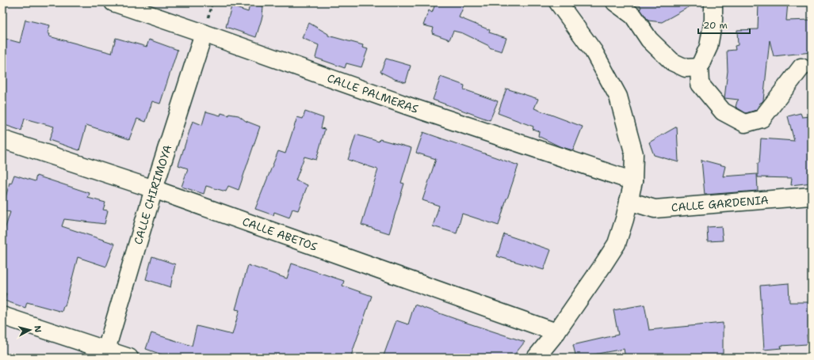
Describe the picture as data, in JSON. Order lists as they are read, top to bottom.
{
  "streets": {
    "street": [
      "CALLE PALMERAS",
      "CALLE CHIRIMOYA",
      "CALLE GARDENIA",
      "CALLE ABETOS"
    ]
  },
  "crossings": [
    ["CALLE PALMERAS", "CALLE CHIRIMOYA"],
    ["CALLE CHIRIMOYA", "CALLE ABETOS"]
  ],
  "scale_bar": "20 m",
  "north": "right"
}
